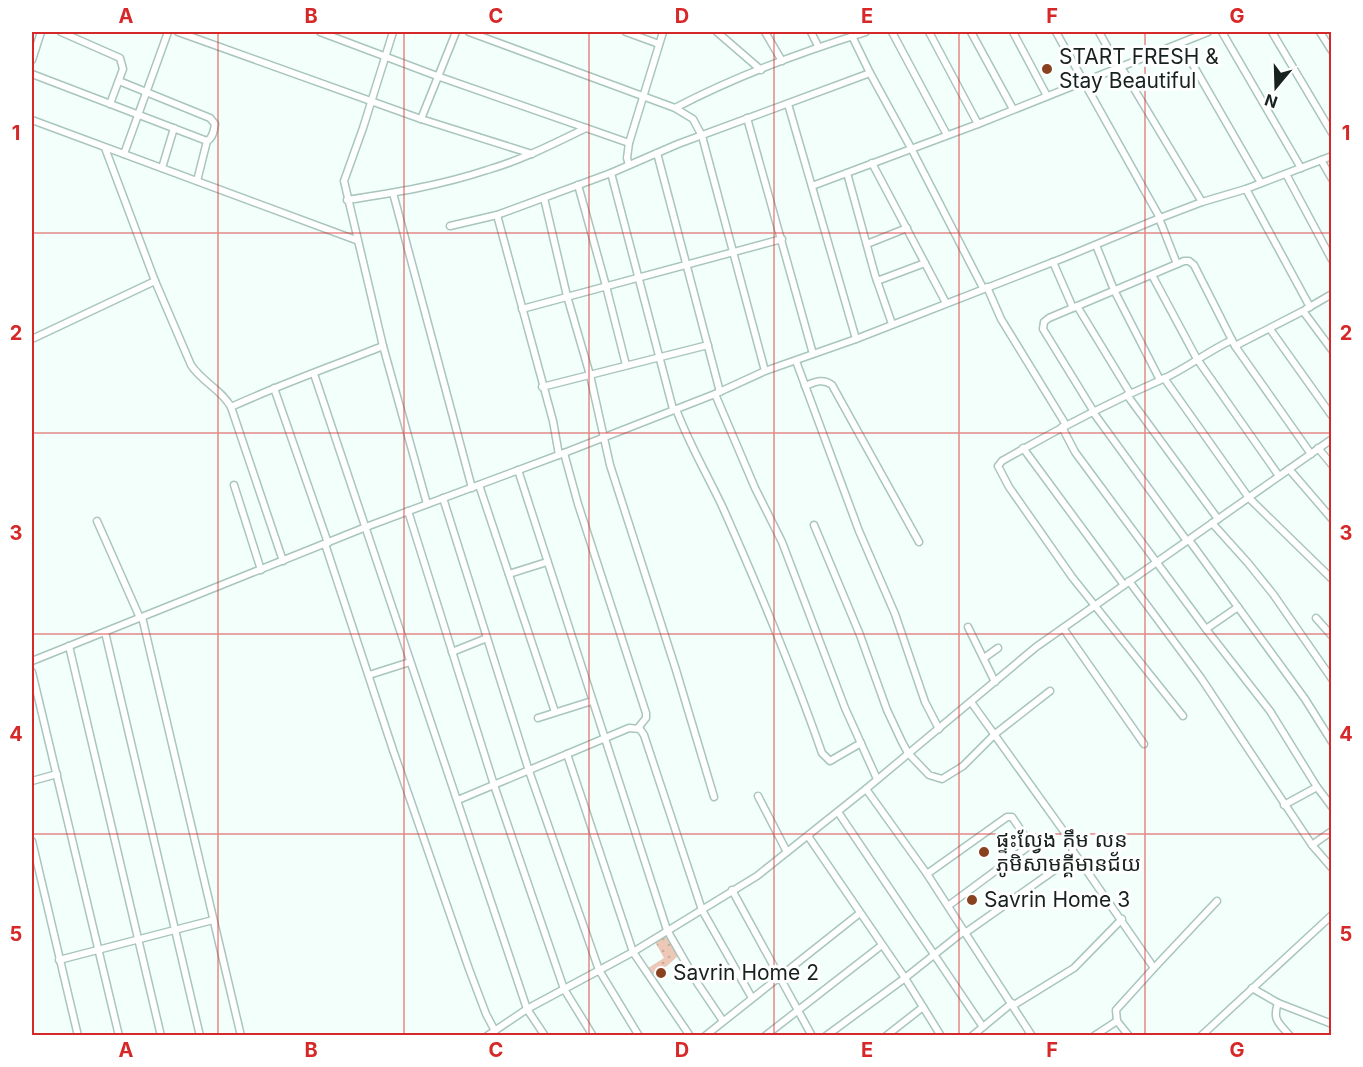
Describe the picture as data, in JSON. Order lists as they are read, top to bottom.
{
  "places": [
    "START FRESH & Stay Beautiful",
    "ផ្ទះល្វែង គឹម លន ភូមិសាមគ្គីមានជ័យ",
    "Savrin Home 3",
    "Savrin Home 2"
  ],
  "north": "bottom",
  "grid": {
    "columns": [
      "A",
      "B",
      "C",
      "D",
      "E",
      "F",
      "G"
    ],
    "rows": [
      "1",
      "2",
      "3",
      "4",
      "5"
    ]
  }
}
